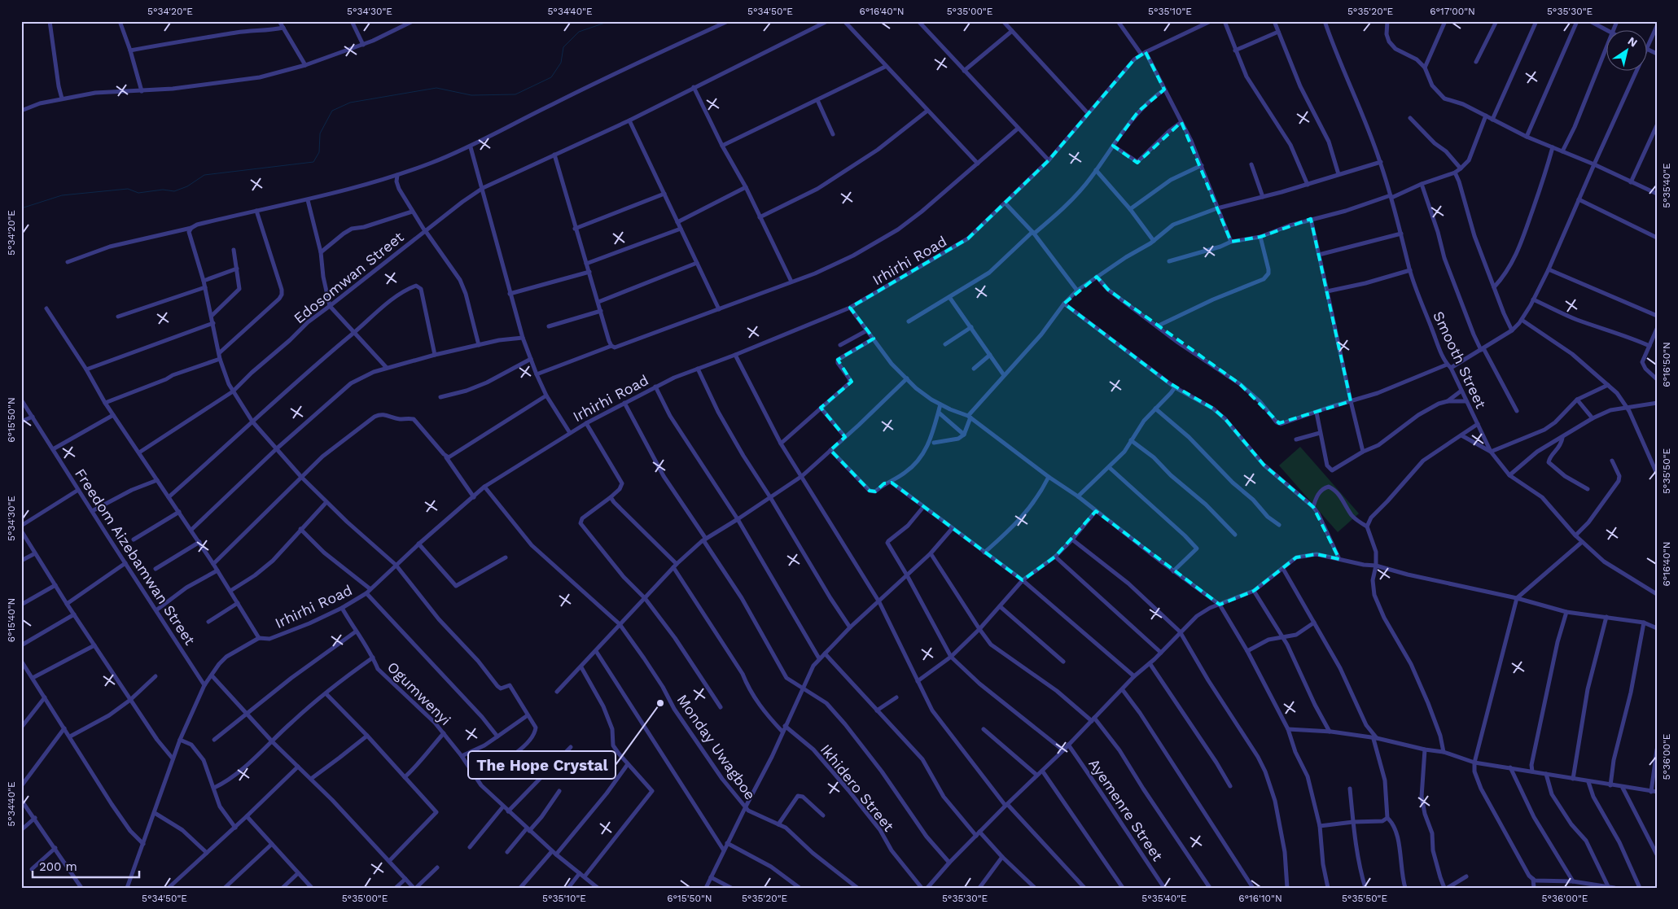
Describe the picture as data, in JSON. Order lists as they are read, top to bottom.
{
  "streets": {
    "street": [
      "Irhirhi Road",
      "Edosomwan Street",
      "Smooth Street",
      "Freedom Aizebamwan Street",
      "Ogumwenyi",
      "Monday Uwagboe",
      "Ikhidero Street",
      "Ayemenre Street"
    ]
  },
  "crossings": [
    ["Irhirhi Road", "Freedom Aizebamwan Street"],
    ["Irhirhi Road", "Ogumwenyi"],
    ["Irhirhi Road", "Monday Uwagboe"]
  ],
  "places": ["The Hope Crystal"],
  "scale_bar": "200 m",
  "north": "top right",
  "coordinates": [
    "5°34'20\"E",
    "5°34'30\"E",
    "5°34'40\"E",
    "5°34'50\"E",
    "6°16'40\"N",
    "5°35'00\"E",
    "5°35'10\"E",
    "5°35'20\"E",
    "6°17'00\"N",
    "5°35'30\"E",
    "5°35'40\"E",
    "6°16'50\"N",
    "6°15'50\"N",
    "5°35'50\"E",
    "6°15'40\"N",
    "5°36'00\"E",
    "6°16'10\"N"
  ]
}
